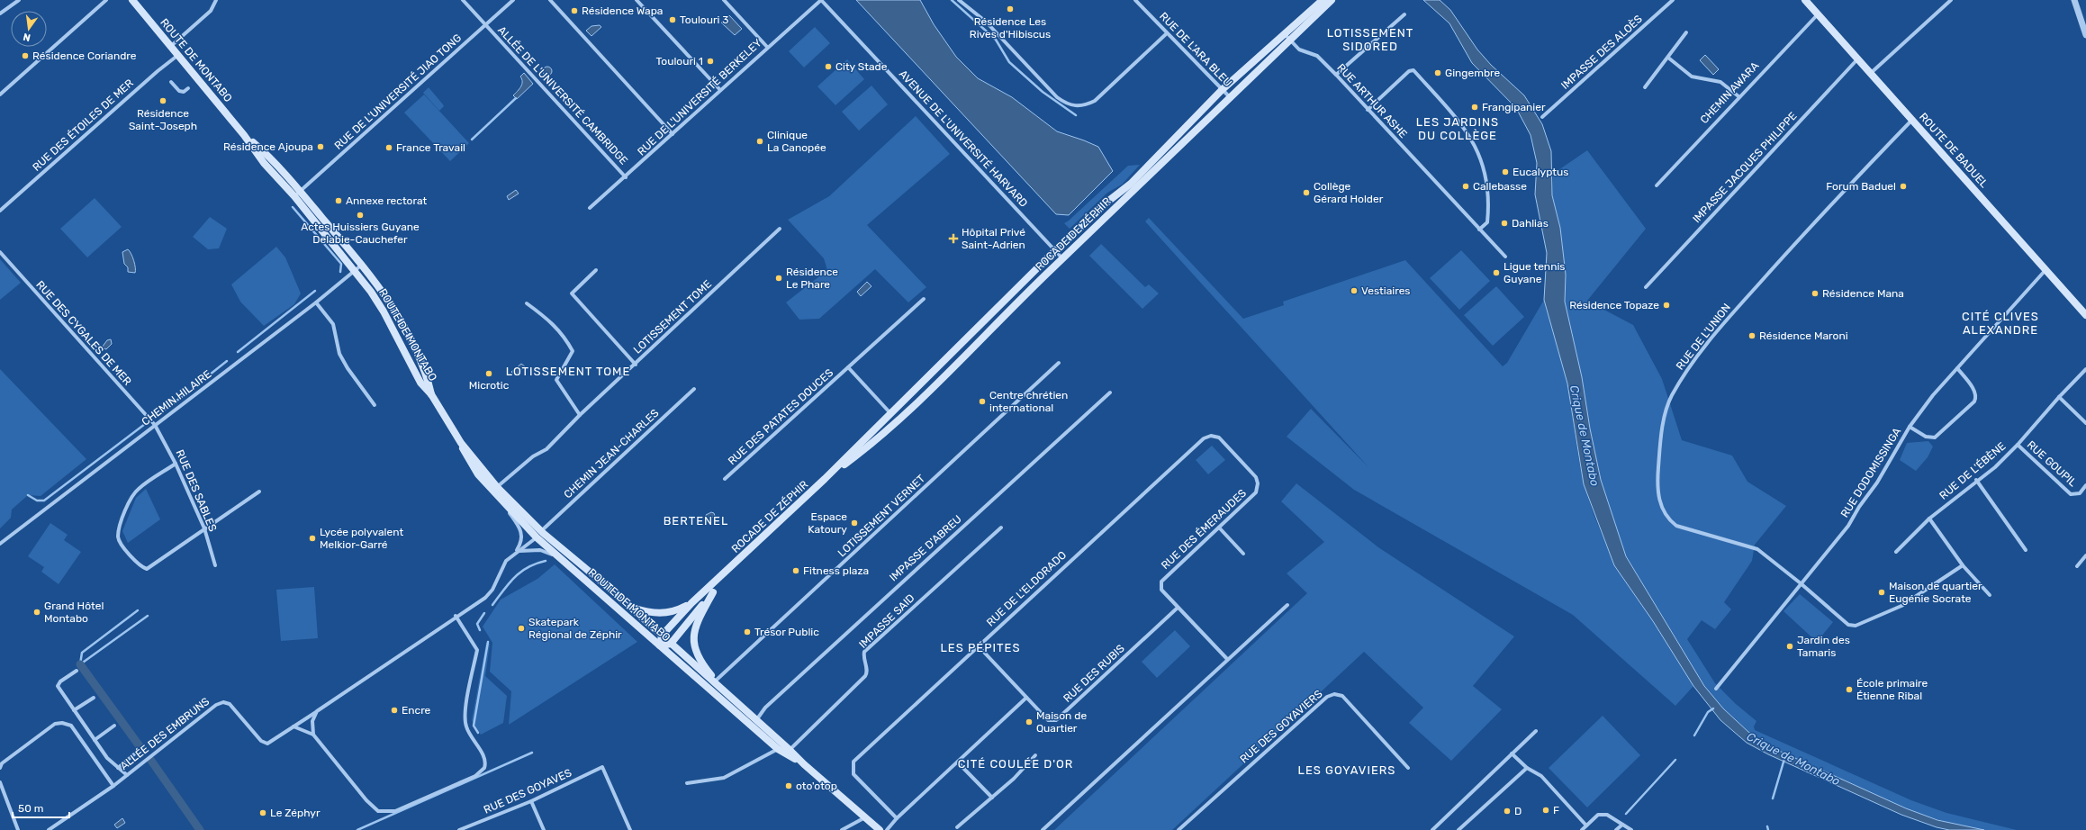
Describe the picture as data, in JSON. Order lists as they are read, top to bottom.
{
  "streets": {
    "main road": ["ROUTE DE MONTABO", "ROUTE DE BADUEL", "ROCADE DE ZÉPHIR"],
    "street": [
      "RUE DE L'ARA BLEU",
      "IMPASSE DES ALOÈS",
      "RUE DE L'UNIVERSITÉ JIAO TONG",
      "CHEMIN AWARA",
      "ALLÉE DE L'UNIVERSITÉ CAMBRIDGE",
      "RUE DE L'UNIVERSITÉ BERKELEY",
      "RUE ARTHUR ASHE",
      "RUE DES ÉTOILES DE MER",
      "AVENUE DE L'UNIVERSITÉ HARVARD",
      "IMPASSE JACQUES PHILIPPE",
      "LOTISSEMENT TOME",
      "RUE DES CYGALES DE MER",
      "RUE DE L'UNION",
      "CHEMIN HILAIRE",
      "RUE DES PATATES DOUCES",
      "CHEMIN JEAN-CHARLES",
      "RUE GOUPIL",
      "RUE DE L'ÉBÈNE",
      "RUE DODOMISSINGA",
      "RUE DES SABLES",
      "LOTISSEMENT VERNET",
      "RUE DES ÉMERAUDES",
      "IMPASSE D'ABREU",
      "RUE DE L'ELDORADO",
      "IMPASSE SAID",
      "RUE DES RUBIS",
      "RUE DES GOYAVIERS",
      "ALLÉE DES EMBRUNS",
      "RUE DES GOYAVES"
    ]
  },
  "crossings": [
    ["RUE DE L'ARA BLEU", "ROCADE DE ZÉPHIR"],
    ["ROUTE DE MONTABO", "RUE DE L'UNIVERSITÉ JIAO TONG"],
    ["ROUTE DE MONTABO", "RUE DES ÉTOILES DE MER"],
    ["ROUTE DE MONTABO", "ROCADE DE ZÉPHIR"],
    ["ROUTE DE MONTABO", "LOTISSEMENT TOME"],
    ["ROUTE DE MONTABO", "CHEMIN HILAIRE"],
    ["ROUTE DE MONTABO", "CHEMIN JEAN-CHARLES"],
    ["ROUTE DE MONTABO", "IMPASSE D'ABREU"],
    ["ROUTE DE MONTABO", "IMPASSE SAID"],
    ["RUE DE L'UNIVERSITÉ JIAO TONG", "ALLÉE DE L'UNIVERSITÉ CAMBRIDGE"],
    ["CHEMIN AWARA", "ROUTE DE BADUEL"],
    ["ALLÉE DE L'UNIVERSITÉ CAMBRIDGE", "RUE DE L'UNIVERSITÉ BERKELEY"],
    ["RUE DE L'UNIVERSITÉ BERKELEY", "AVENUE DE L'UNIVERSITÉ HARVARD"],
    ["RUE ARTHUR ASHE", "ROCADE DE ZÉPHIR"],
    ["AVENUE DE L'UNIVERSITÉ HARVARD", "ROCADE DE ZÉPHIR"],
    ["ROUTE DE BADUEL", "IMPASSE JACQUES PHILIPPE"],
    ["ROUTE DE BADUEL", "RUE DE L'UNION"],
    ["ROUTE DE BADUEL", "RUE DODOMISSINGA"],
    ["ROCADE DE ZÉPHIR", "RUE DES PATATES DOUCES"],
    ["RUE DES CYGALES DE MER", "CHEMIN HILAIRE"],
    ["RUE DES CYGALES DE MER", "RUE DES SABLES"],
    ["RUE DE L'UNION", "RUE DODOMISSINGA"],
    ["CHEMIN HILAIRE", "RUE DES SABLES"],
    ["RUE GOUPIL", "RUE DE L'ÉBÈNE"],
    ["RUE DES ÉMERAUDES", "RUE DE L'ELDORADO"],
    ["RUE DES ÉMERAUDES", "RUE DES RUBIS"],
    ["RUE DE L'ELDORADO", "RUE DES RUBIS"]
  ],
  "districts": [
    "LOTISSEMENT SIDORED",
    "LES JARDINS DU COLLÈGE",
    "CITÉ CLIVES ALEXANDRE",
    "LOTISSEMENT TOME",
    "BERTENEL",
    "LES PÉPITES",
    "CITÉ COULÉE D'OR",
    "LES GOYAVIERS"
  ],
  "water": ["Crique de Montabo"],
  "places": {
    "other": [
      "Résidence Les Rives d'Hibiscus",
      "Résidence Wapa",
      "Toulouri 3",
      "Résidence Coriandre",
      "Toulouri 1",
      "City Stade",
      "Gingembre",
      "Résidence Saint-Joseph",
      "Frangipanier",
      "Clinique La Canopée",
      "Résidence Ajoupa",
      "France Travail",
      "Eucalyptus",
      "Callebasse",
      "Forum Baduel",
      "Collège Gérard Holder",
      "Annexe rectorat",
      "Actes Huissiers Guyane Delabie-Cauchefer",
      "Dahlias",
      "Ligue tennis Guyane",
      "Résidence Le Phare",
      "Vestiaires",
      "Résidence Mana",
      "Résidence Topaze",
      "Résidence Maroni",
      "Microtic",
      "Centre chrétien international",
      "Espace Katoury",
      "Lycée polyvalent Melkior-Garré",
      "Fitness plaza",
      "Maison de quartier Eugénie Socrate",
      "Grand Hôtel Montabo",
      "Skatepark Régional de Zéphir",
      "Trésor Public",
      "Jardin des Tamaris",
      "École primaire Étienne Ribal",
      "Encre",
      "Maison de Quartier",
      "oto'otop",
      "F",
      "D",
      "Le Zéphyr"
    ],
    "health": ["Hôpital Privé Saint-Adrien"]
  },
  "scale_bar": "50 m",
  "north": "bottom"
}
